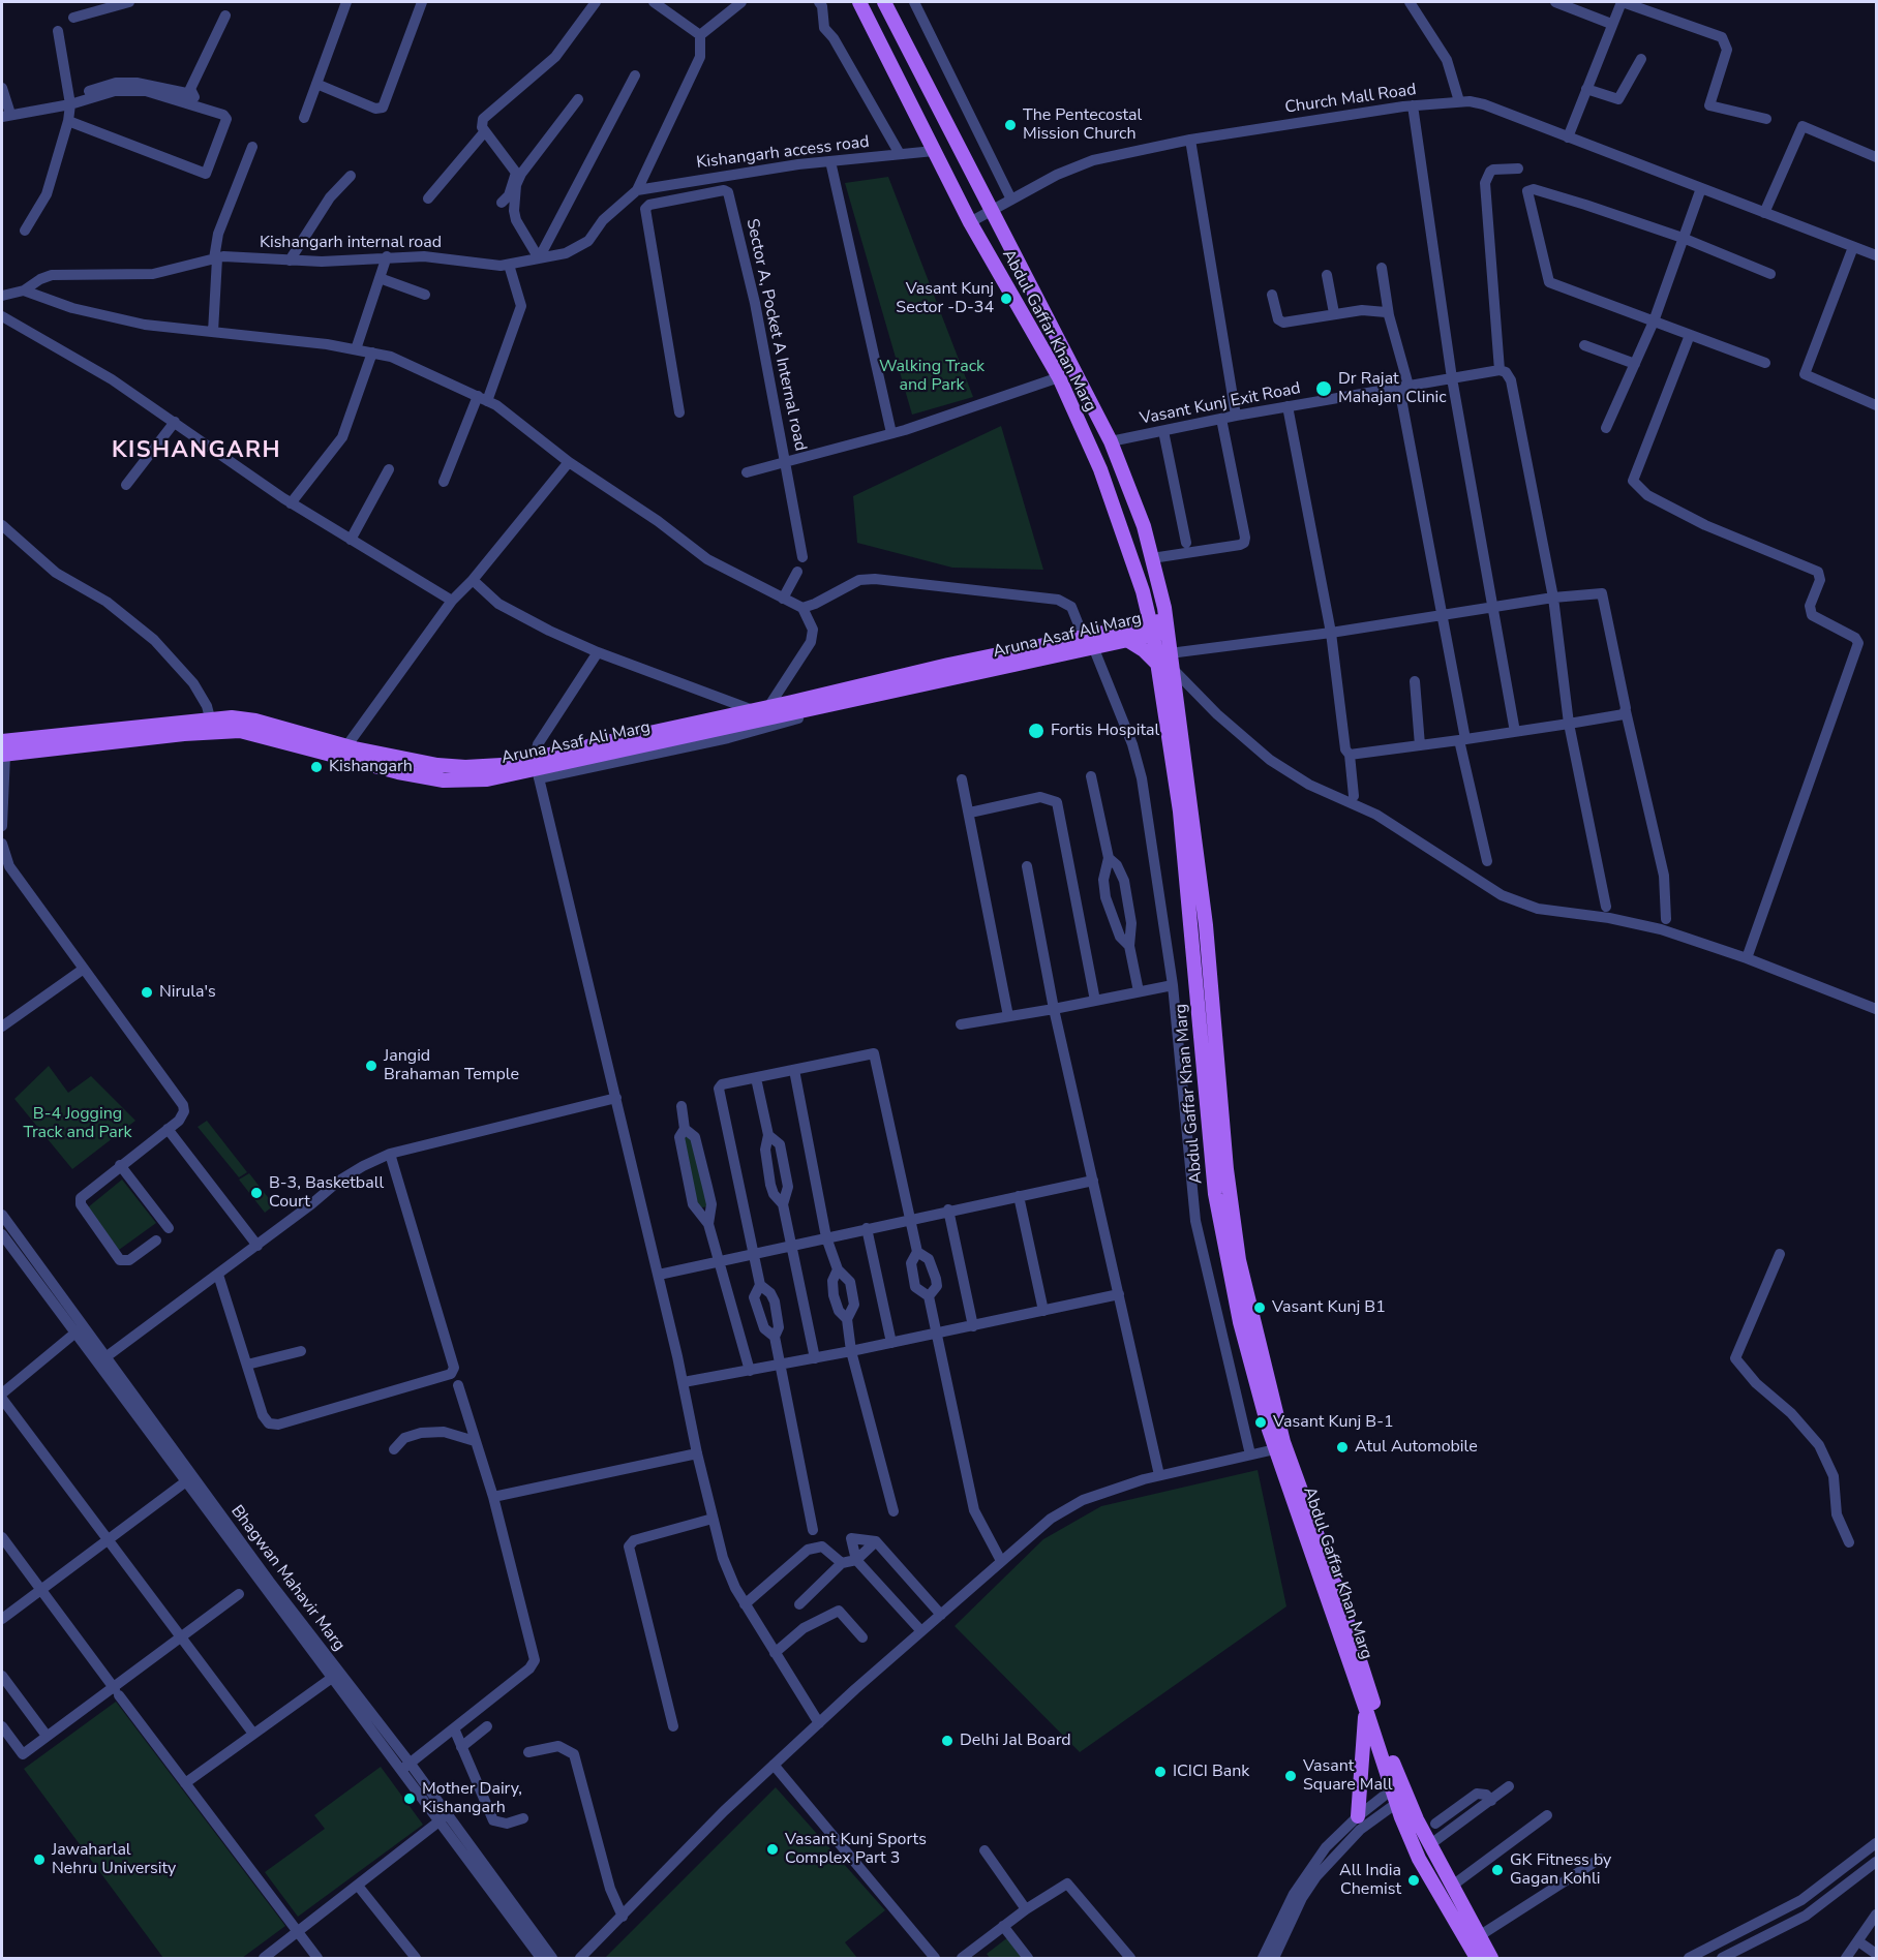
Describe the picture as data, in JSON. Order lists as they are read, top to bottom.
{
  "streets": {
    "main road": ["Abdul Gaffar Khan Marg", "Aruna Asaf Ali Marg"],
    "street": [
      "Church Mall Road",
      "Kishangarh access road",
      "Kishangarh internal road",
      "Sector A, Pocket A Internal road",
      "Vasant Kunj Exit Road",
      "Bhagwan Mahavir Marg"
    ]
  },
  "crossings": [
    ["Church Mall Road", "Abdul Gaffar Khan Marg"],
    ["Kishangarh access road", "Kishangarh internal road"],
    ["Kishangarh access road", "Abdul Gaffar Khan Marg"],
    ["Abdul Gaffar Khan Marg", "Sector A, Pocket A Internal road"],
    ["Abdul Gaffar Khan Marg", "Vasant Kunj Exit Road"],
    ["Abdul Gaffar Khan Marg", "Aruna Asaf Ali Marg"]
  ],
  "districts": ["KISHANGARH"],
  "parks": ["Walking Track and Park", "B-4 Jogging Track and Park"],
  "places": [
    "The Pentecostal Mission Church",
    "Vasant Kunj Sector -D-34",
    "Dr Rajat Mahajan Clinic",
    "Fortis Hospital",
    "Kishangarh",
    "Nirula's",
    "Jangid Brahaman Temple",
    "B-3, Basketball Court",
    "Vasant Kunj B1",
    "Vasant Kunj B-1",
    "Atul Automobile",
    "Delhi Jal Board",
    "ICICI Bank",
    "Vasant Square Mall",
    "Mother Dairy, Kishangarh",
    "Vasant Kunj Sports Complex Part 3",
    "Jawaharlal Nehru University",
    "GK Fitness by Gagan Kohli",
    "All India Chemist"
  ]
}
